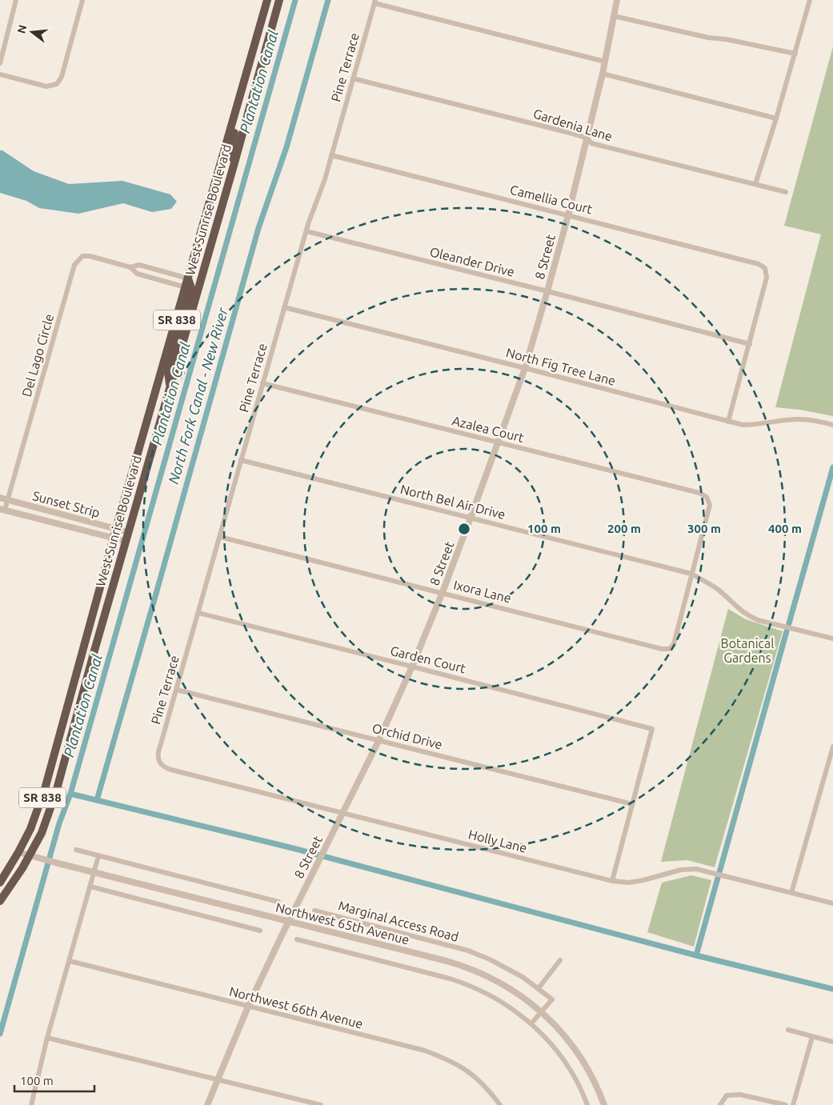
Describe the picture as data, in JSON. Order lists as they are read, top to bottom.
{
  "streets": {
    "highway": ["West Sunrise Boulevard", "SR 838"],
    "street": [
      "Pine Terrace",
      "Gardenia Lane",
      "Camellia Court",
      "8 Street",
      "Oleander Drive",
      "Del Lago Circle",
      "North Fig Tree Lane",
      "Azalea Court",
      "North Bel Air Drive",
      "Sunset Strip",
      "Ixora Lane",
      "Garden Court",
      "Orchid Drive",
      "Holly Lane",
      "Marginal Access Road",
      "Northwest 65th Avenue",
      "Northwest 66th Avenue"
    ]
  },
  "crossings": [
    ["Pine Terrace", "Gardenia Lane"],
    ["Pine Terrace", "Camellia Court"],
    ["Pine Terrace", "Oleander Drive"],
    ["Pine Terrace", "North Fig Tree Lane"],
    ["Pine Terrace", "Azalea Court"],
    ["Pine Terrace", "North Bel Air Drive"],
    ["Pine Terrace", "Ixora Lane"],
    ["Pine Terrace", "Garden Court"],
    ["Pine Terrace", "Orchid Drive"],
    ["Pine Terrace", "Holly Lane"],
    ["Gardenia Lane", "8 Street"],
    ["Camellia Court", "8 Street"],
    ["Camellia Court", "Oleander Drive"],
    ["West Sunrise Boulevard", "Del Lago Circle"],
    ["West Sunrise Boulevard", "Sunset Strip"],
    ["West Sunrise Boulevard", "Northwest 65th Avenue"],
    ["8 Street", "Oleander Drive"],
    ["8 Street", "North Fig Tree Lane"],
    ["8 Street", "Azalea Court"],
    ["8 Street", "North Bel Air Drive"],
    ["8 Street", "Ixora Lane"],
    ["8 Street", "Garden Court"],
    ["8 Street", "Orchid Drive"],
    ["8 Street", "Holly Lane"],
    ["8 Street", "Northwest 65th Avenue"],
    ["8 Street", "Northwest 66th Avenue"],
    ["Del Lago Circle", "Sunset Strip"],
    ["Azalea Court", "North Bel Air Drive"],
    ["Azalea Court", "Ixora Lane"],
    ["North Bel Air Drive", "Ixora Lane"],
    ["Garden Court", "Orchid Drive"],
    ["Marginal Access Road", "Northwest 65th Avenue"]
  ],
  "water": ["Plantation Canal", "North Fork Canal - New River"],
  "parks": ["Botanical Gardens"],
  "scale_bar": "100 m",
  "north": "left",
  "rings": [
    "100 m",
    "200 m",
    "300 m",
    "400 m"
  ]
}
